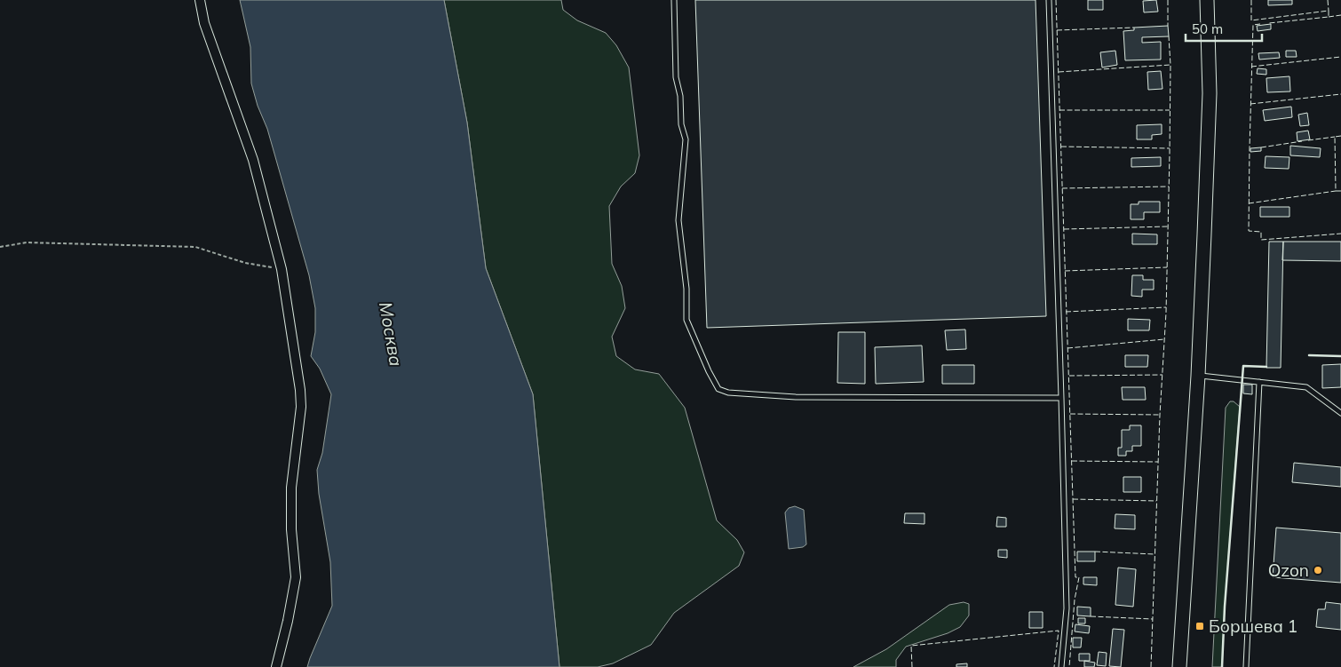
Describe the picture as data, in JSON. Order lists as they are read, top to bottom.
{
  "water": ["Москва"],
  "places": {
    "other": ["Ozon"],
    "transit": ["Боршева 1"]
  },
  "scale_bar": "50 m"
}
